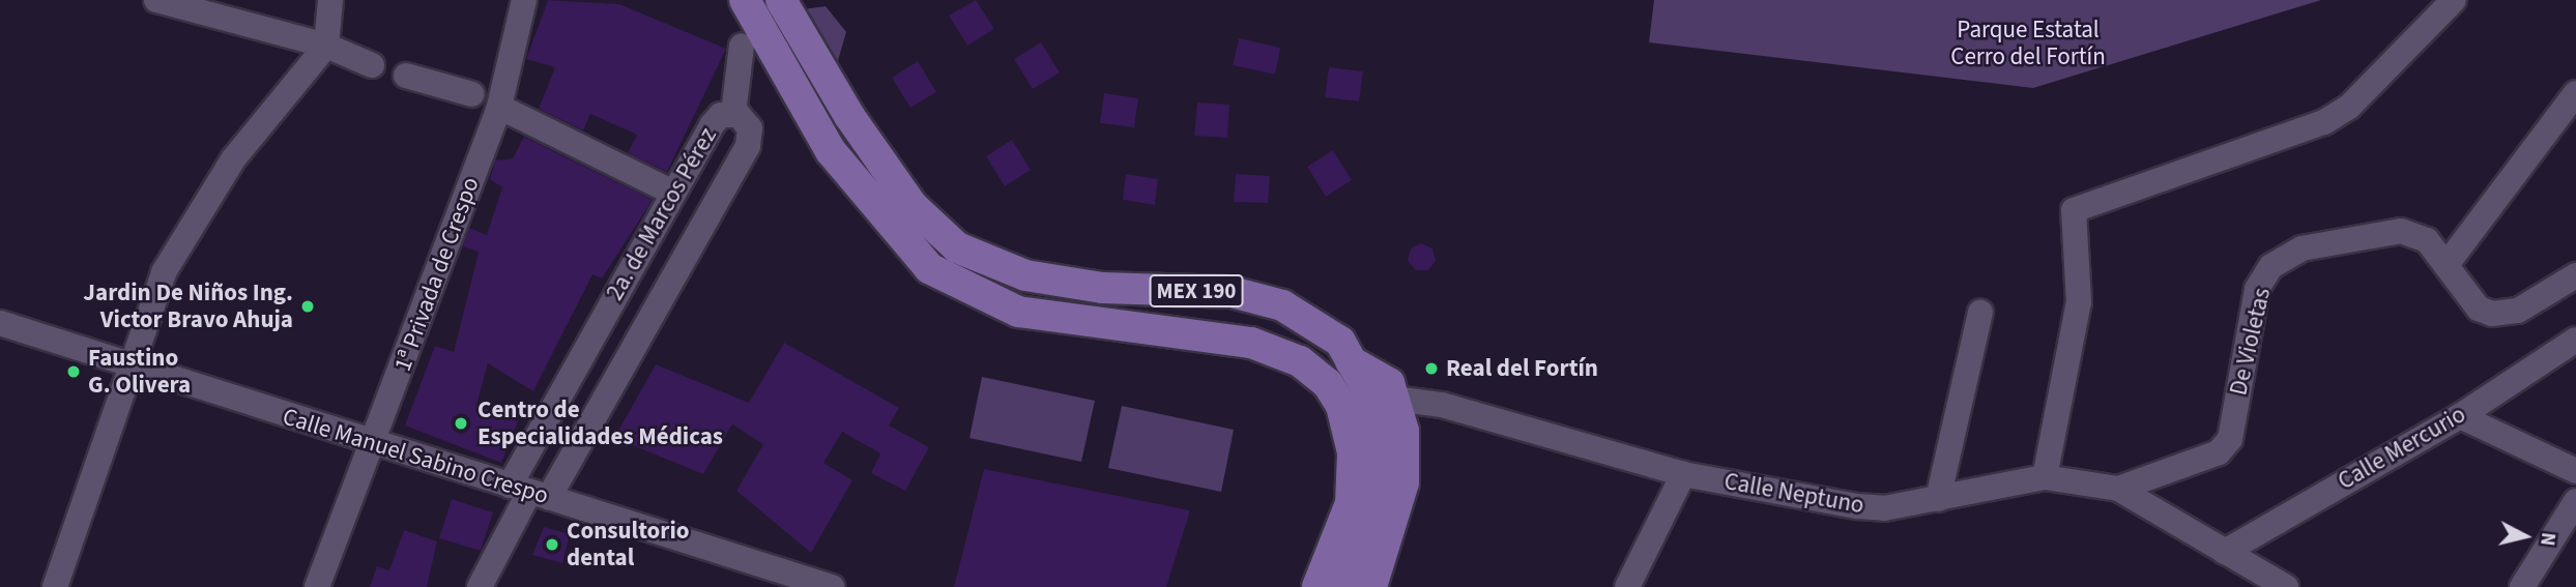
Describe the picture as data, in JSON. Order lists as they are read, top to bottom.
{
  "streets": {
    "main road": ["MEX 190"],
    "street": [
      "2a. de Marcos Pérez",
      "1ª Privada de Crespo",
      "De Violetas",
      "Calle Mercurio",
      "Calle Manuel Sabino Crespo",
      "Calle Neptuno"
    ]
  },
  "crossings": [
    ["2a. de Marcos Pérez", "Calle Manuel Sabino Crespo"],
    ["1ª Privada de Crespo", "Calle Manuel Sabino Crespo"],
    ["De Violetas", "Calle Neptuno"],
    ["Calle Mercurio", "Calle Neptuno"]
  ],
  "parks": ["Parque Estatal Cerro del Fortín"],
  "places": [
    "Jardin De Niños Ing. Victor Bravo Ahuja",
    "Real del Fortín",
    "Faustino G. Olivera",
    "Centro de Especialidades Médicas",
    "Consultorio dental"
  ],
  "north": "right"
}
